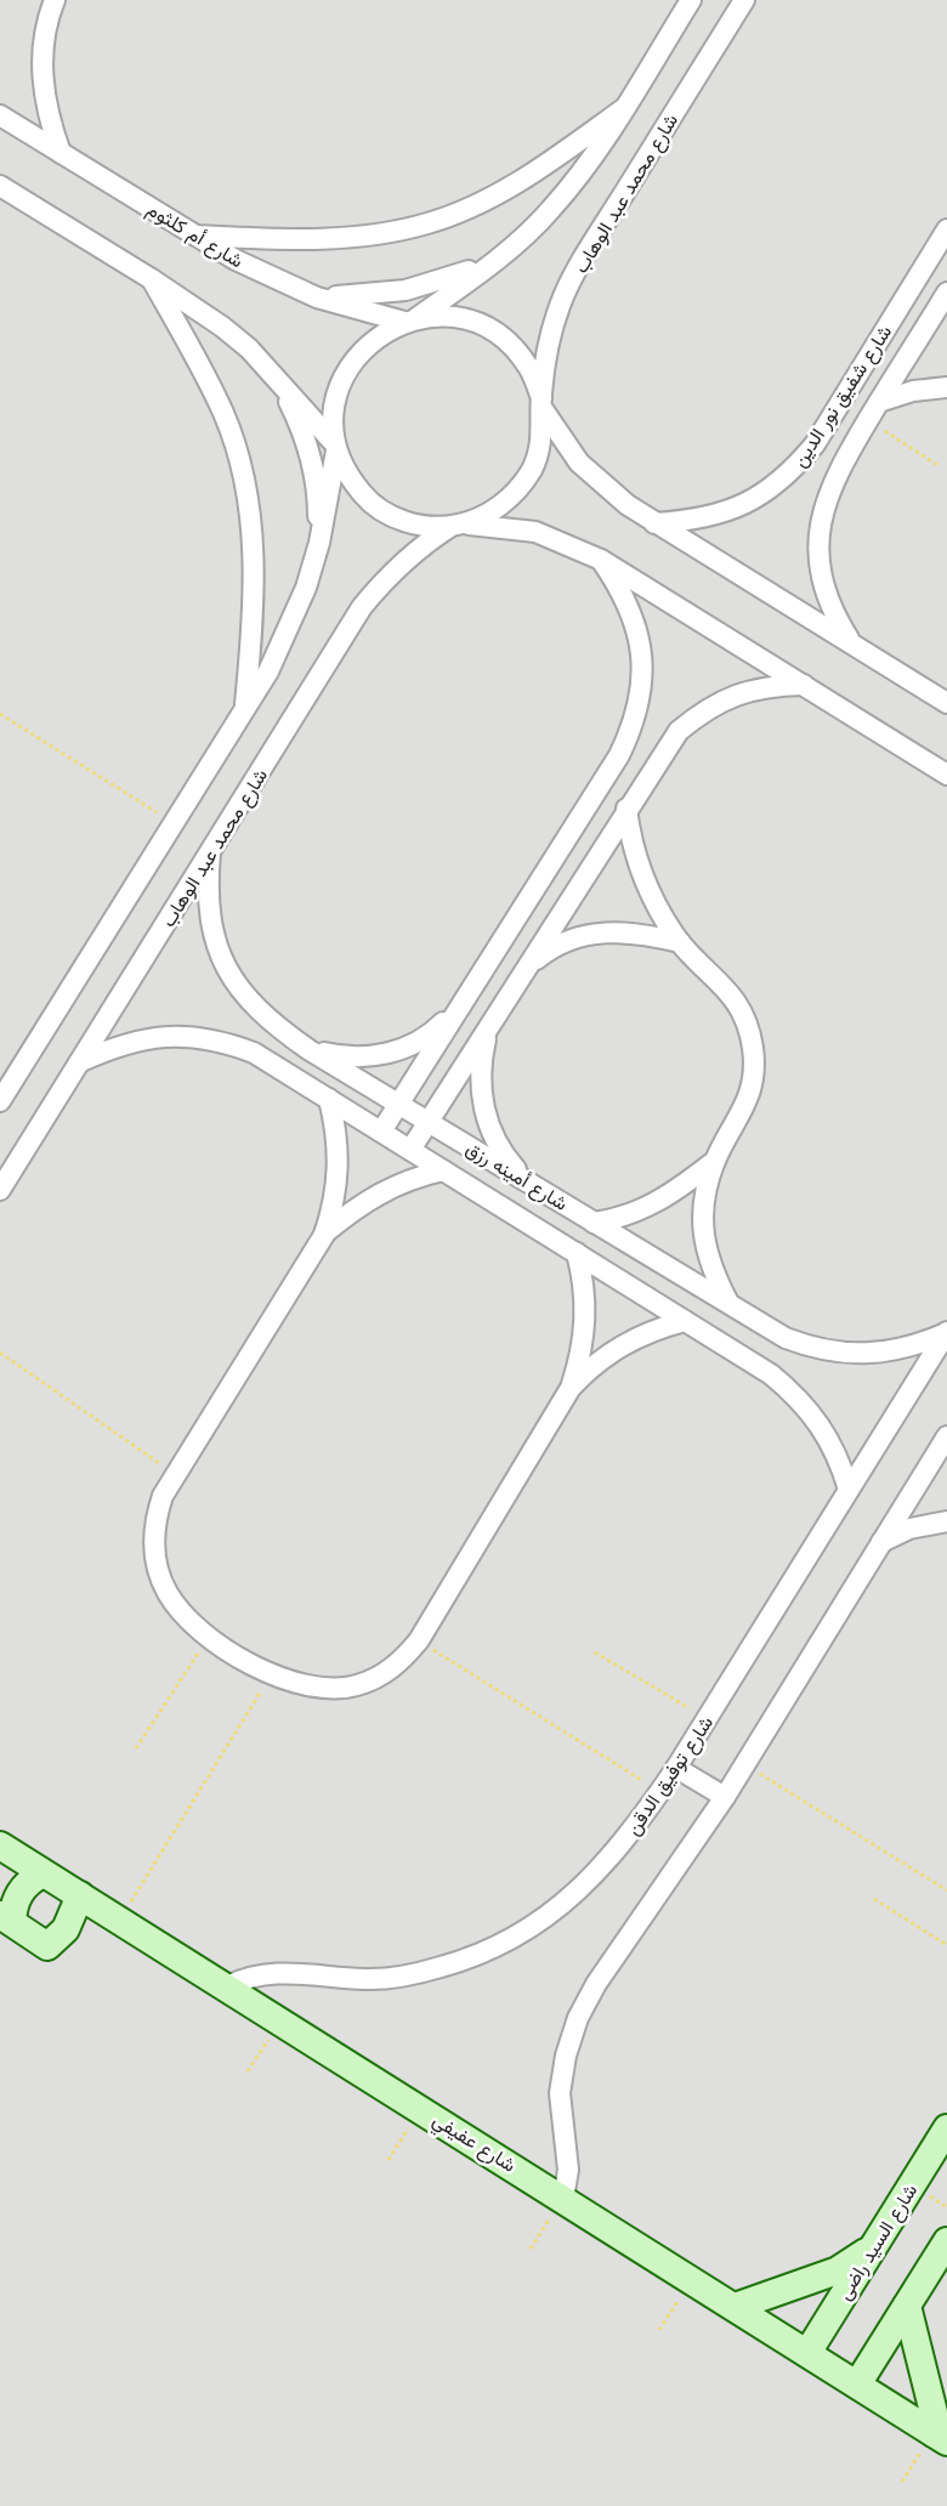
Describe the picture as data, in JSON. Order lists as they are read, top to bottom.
{
  "streets": {
    "street": [
      "شارع محمد عبد الوهاب",
      "شارع أم كلثوم",
      "شارع شفيق نور الدين",
      "شارع أمينه رزق",
      "شارع توفيق الدقن",
      "شارع عفيفي",
      "شارع السيد راضى"
    ]
  },
  "crossings": [
    ["شارع محمد عبد الوهاب", "شارع أم كلثوم"],
    ["شارع محمد عبد الوهاب", "شارع أمينه رزق"],
    ["شارع أمينه رزق", "شارع توفيق الدقن"],
    ["شارع توفيق الدقن", "شارع عفيفي"],
    ["شارع عفيفي", "شارع السيد راضى"]
  ]
}
